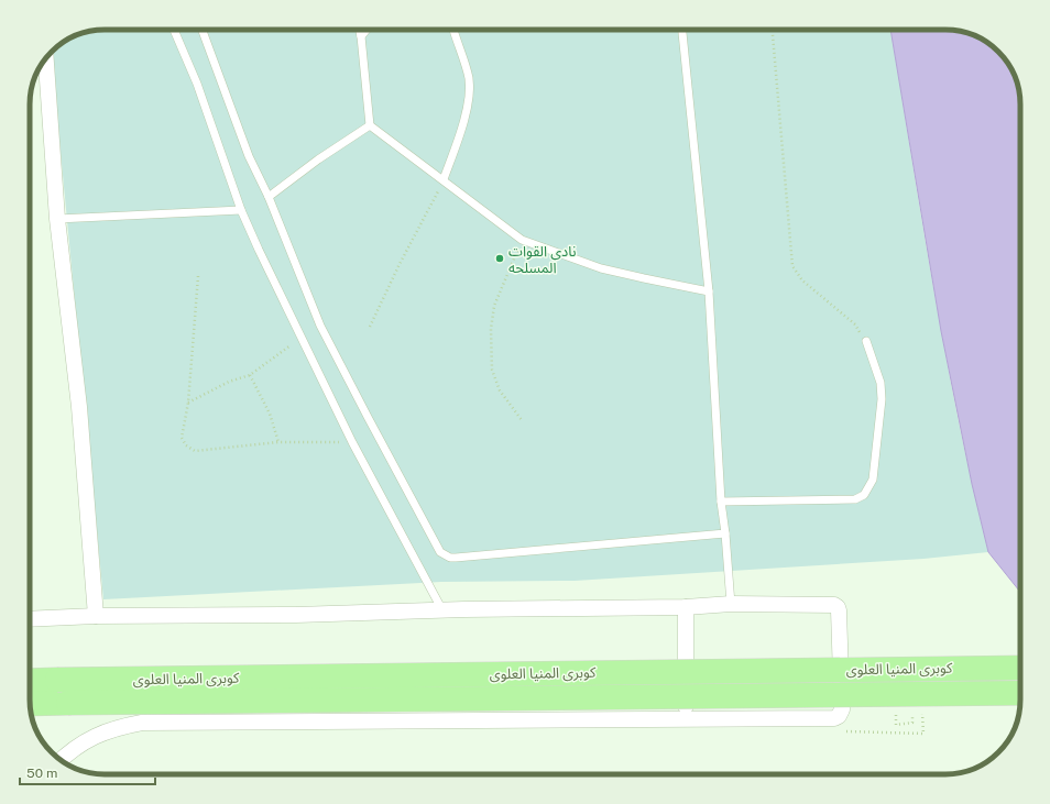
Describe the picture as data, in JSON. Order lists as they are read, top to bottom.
{
  "streets": {
    "main road": ["كوبرى المنيا العلوى"]
  },
  "places": ["نادى القوات المسلحه"],
  "scale_bar": "50 m"
}
